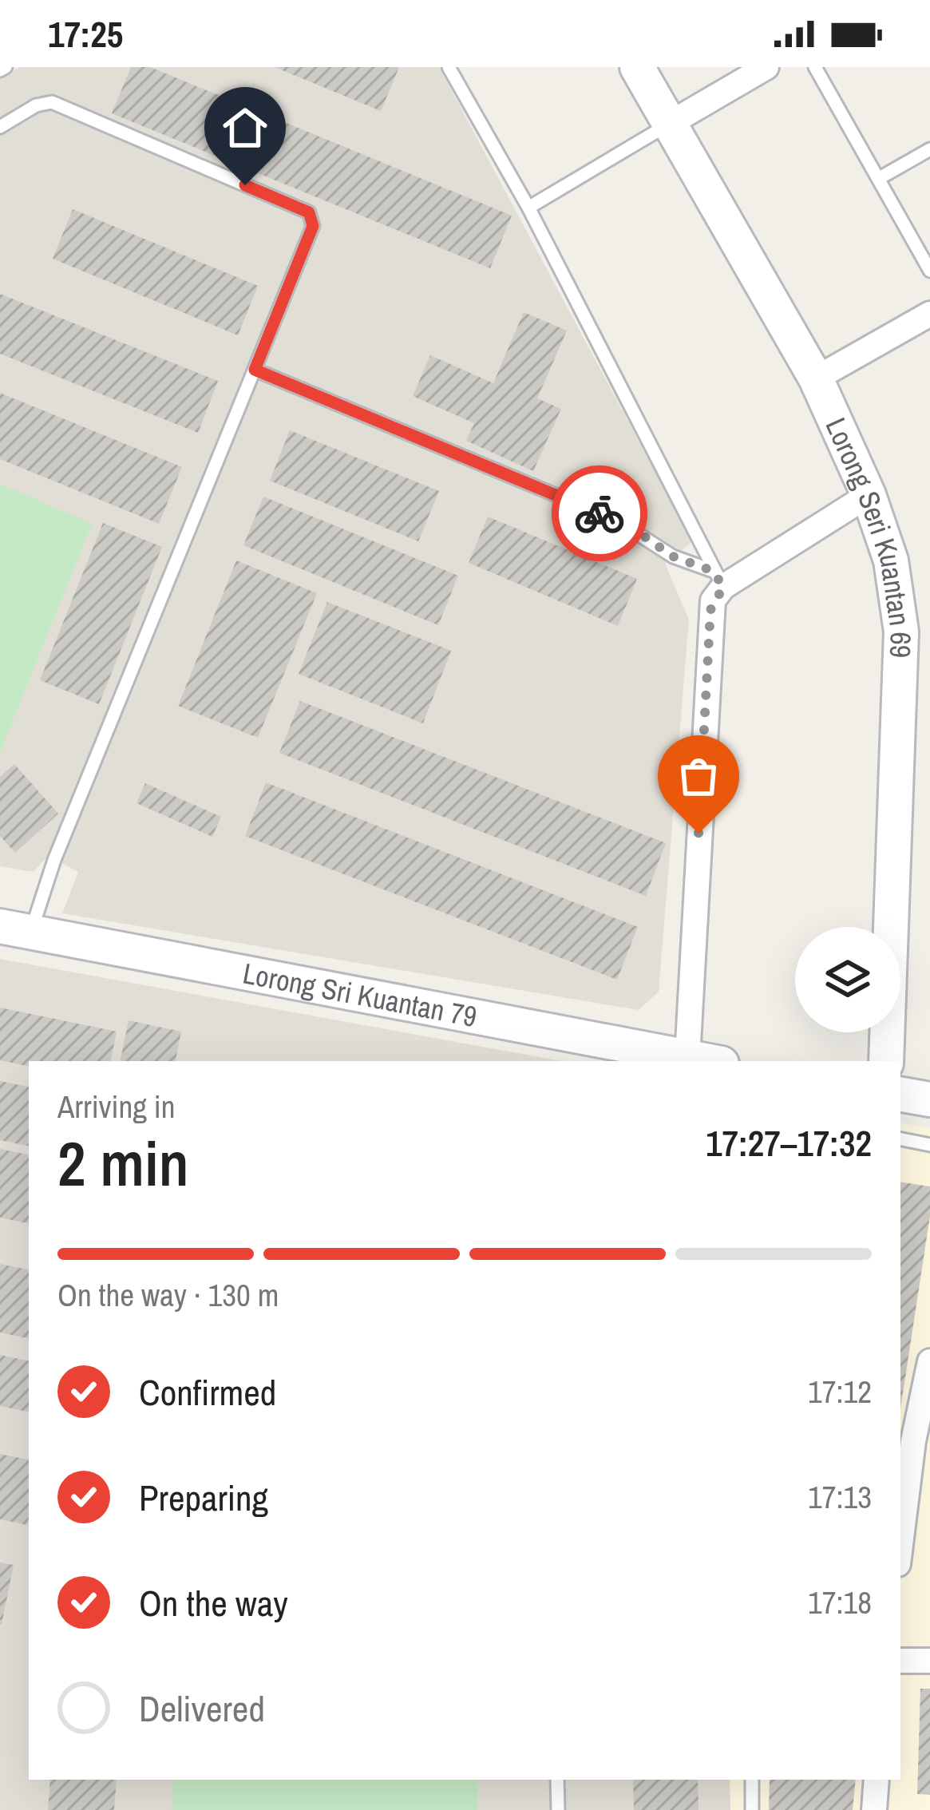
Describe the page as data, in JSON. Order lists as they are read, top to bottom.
{
  "streets": {
    "street": ["Lorong Seri Kuantan 69", "Lorong Sri Kuantan 79"]
  },
  "page": {
    "status": "17:25",
    "heading": ["2 min", "Arriving in", "17:27–17:32"],
    "bar": "On the way · 130 m",
    "list": [
      ["Confirmed", "17:12"],
      ["Preparing", "17:13"],
      ["On the way", "17:18"],
      "Delivered"
    ]
  }
}
